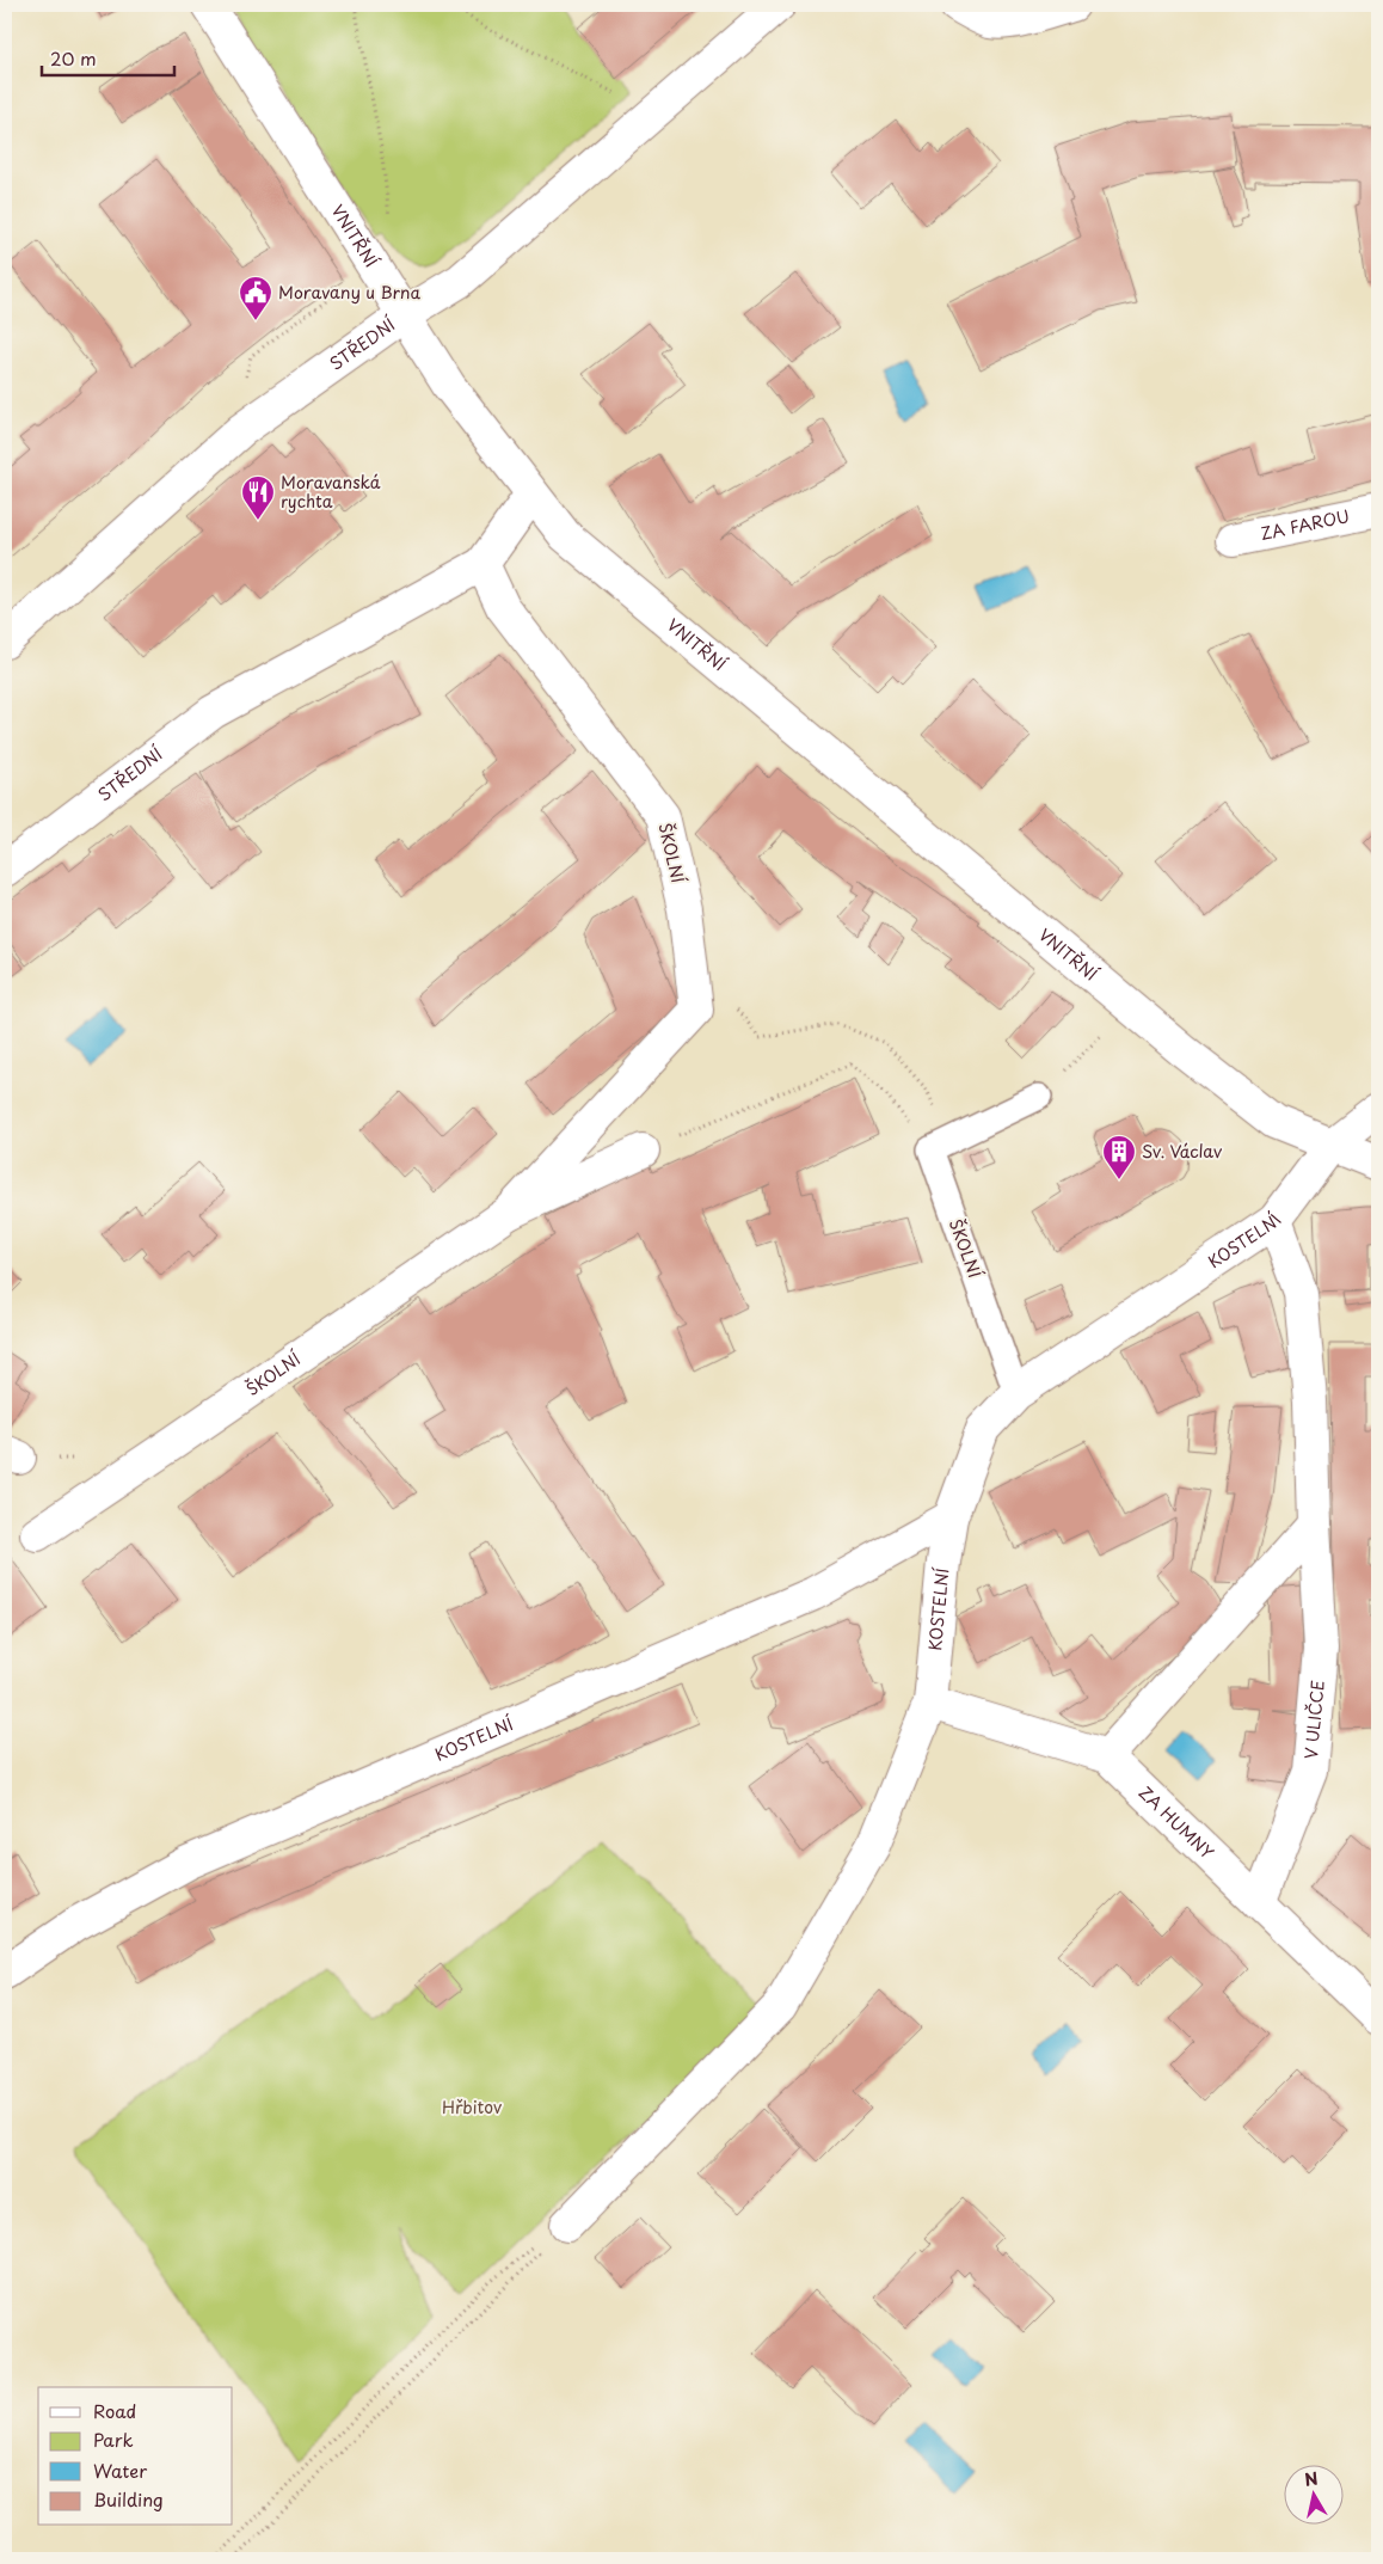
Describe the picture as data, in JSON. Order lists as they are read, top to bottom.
{
  "streets": {
    "street": [
      "VNITŘNÍ",
      "STŘEDNÍ",
      "ZA FAROU",
      "ŠKOLNÍ",
      "KOSTELNÍ",
      "V ULIČCE",
      "ZA HUMNY"
    ]
  },
  "crossings": [
    ["VNITŘNÍ", "STŘEDNÍ"],
    ["VNITŘNÍ", "KOSTELNÍ"],
    ["STŘEDNÍ", "ŠKOLNÍ"],
    ["ŠKOLNÍ", "KOSTELNÍ"],
    ["KOSTELNÍ", "V ULIČCE"],
    ["KOSTELNÍ", "ZA HUMNY"],
    ["V ULIČCE", "ZA HUMNY"]
  ],
  "parks": ["Hřbitov"],
  "places": {
    "public building": ["Moravany u Brna"],
    "restaurant": ["Moravanská rychta"],
    "building": ["Sv. Václav"]
  },
  "legend": [
    "Road",
    "Park",
    "Water",
    "Building"
  ],
  "scale_bar": "20 m",
  "north": "top"
}
